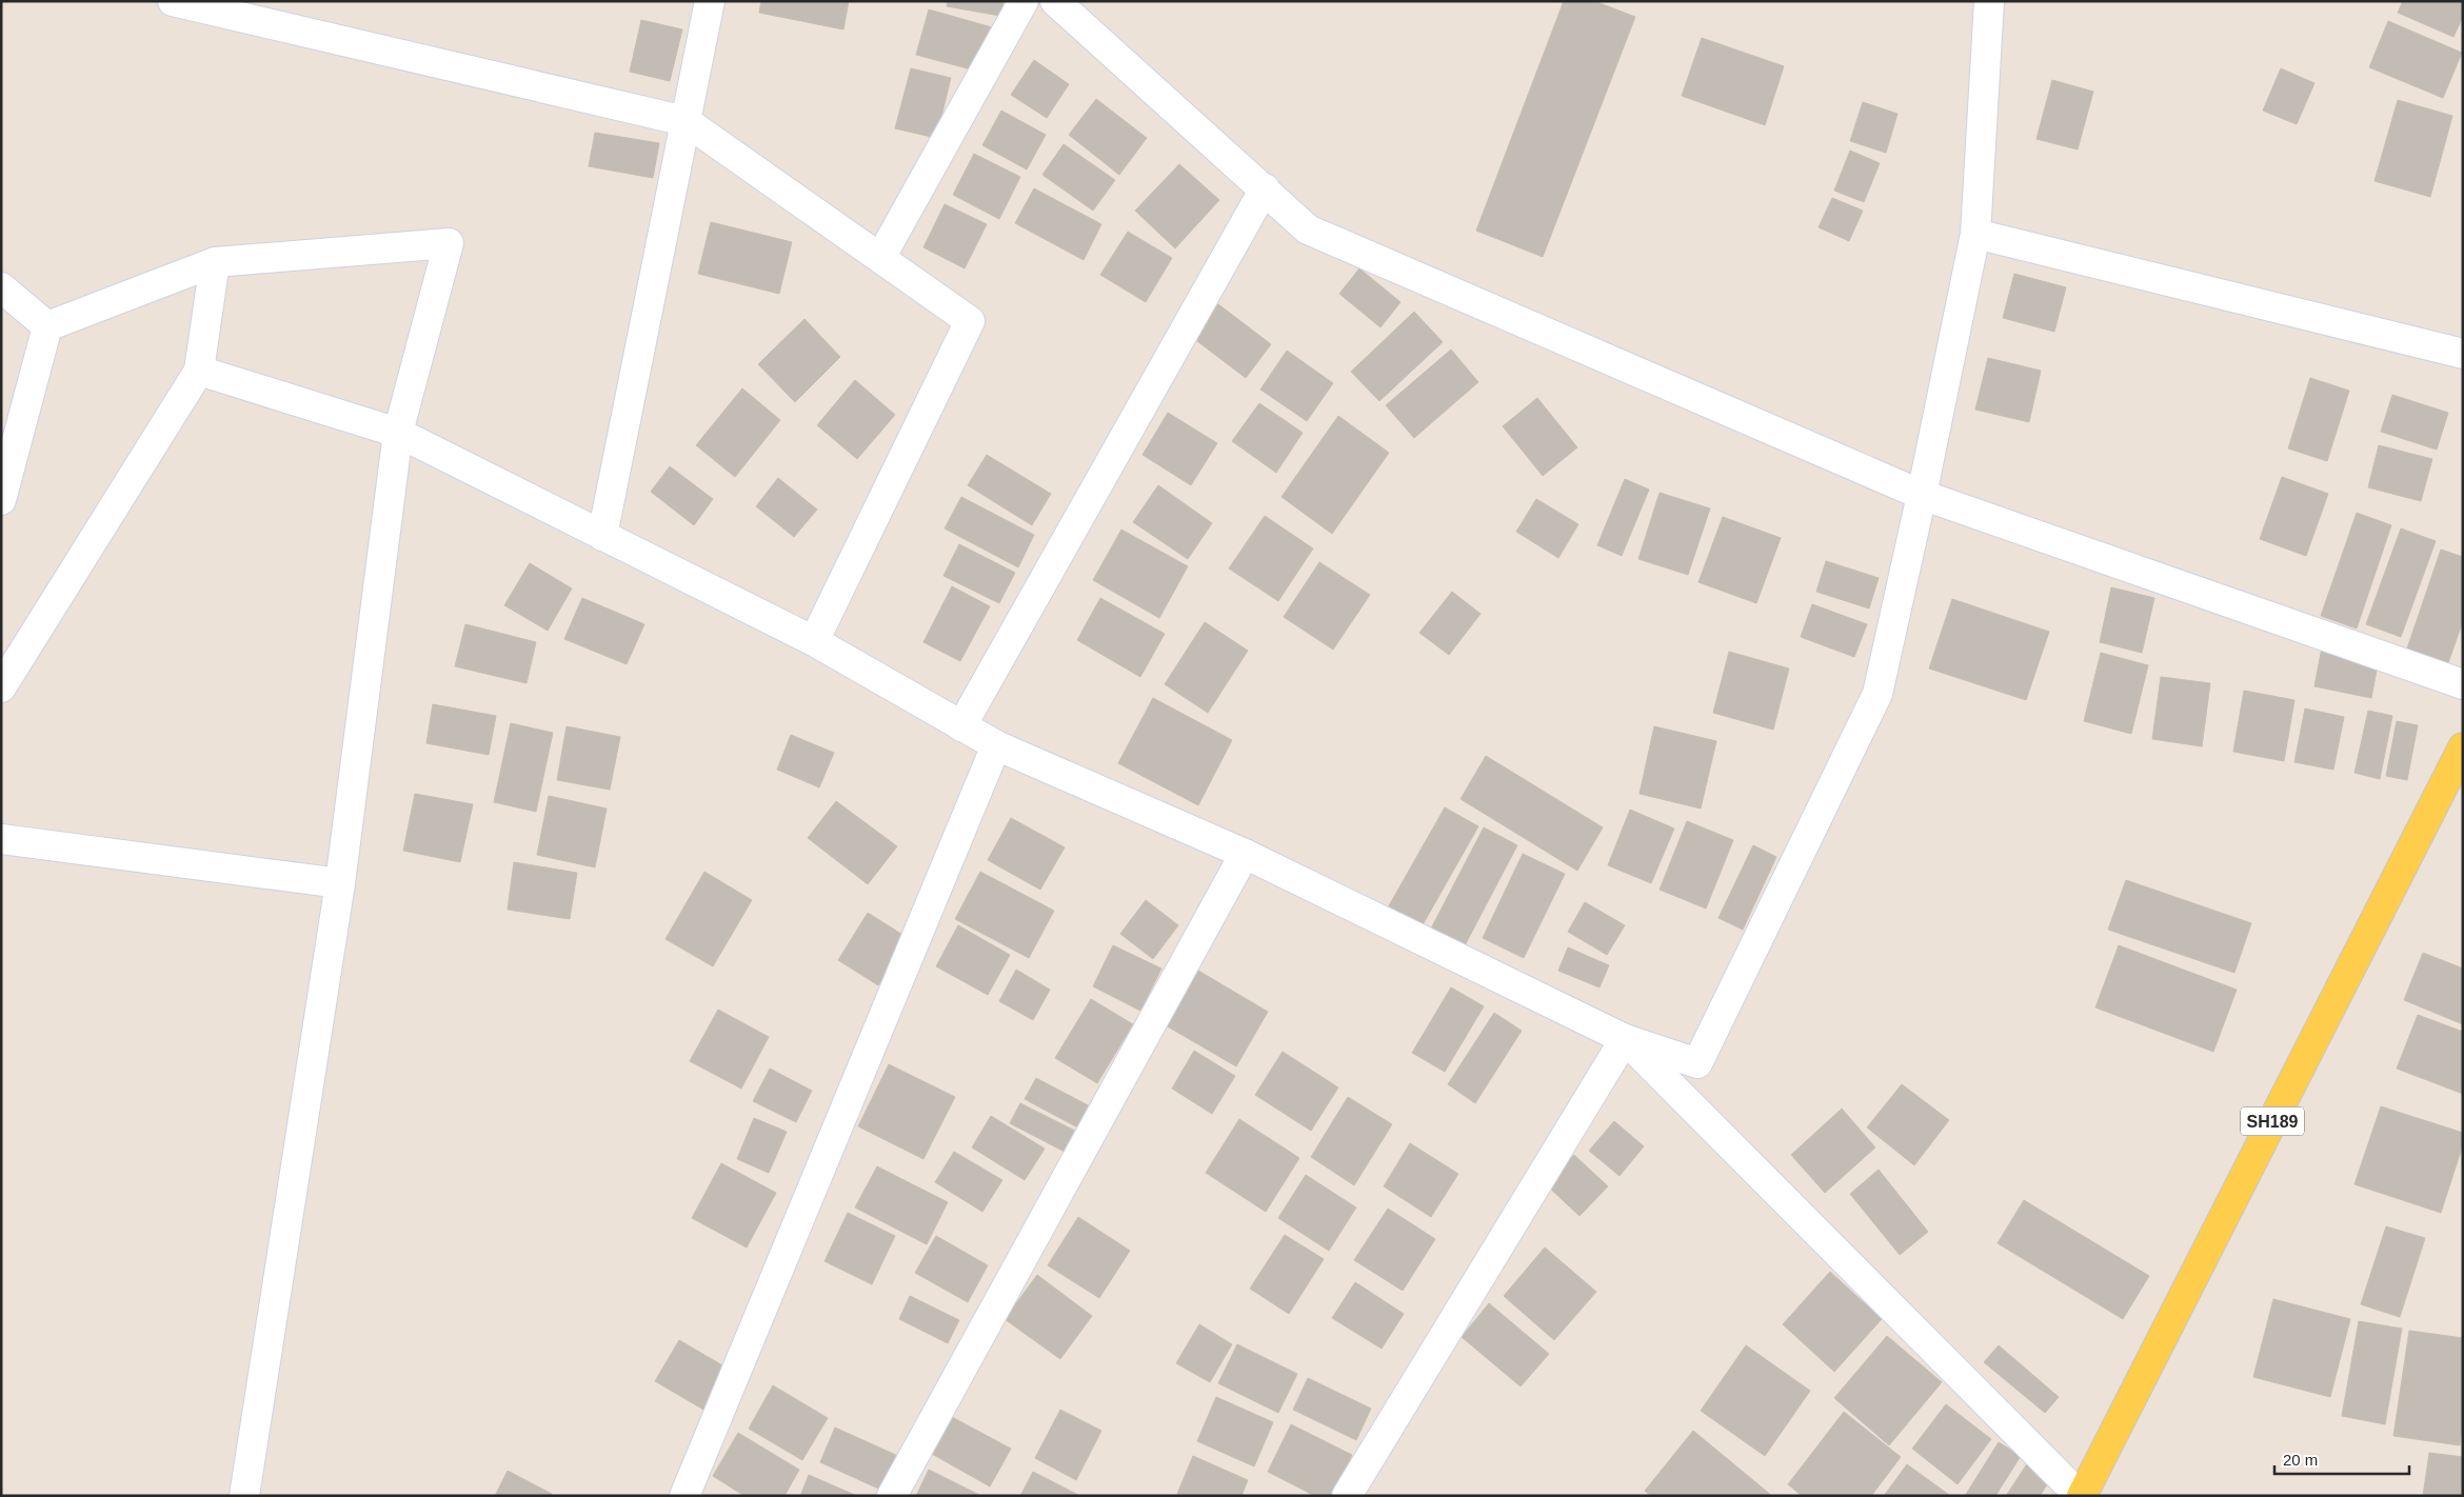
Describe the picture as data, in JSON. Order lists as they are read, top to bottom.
{
  "streets": {
    "main road": ["SH189"]
  },
  "scale_bar": "20 m"
}
